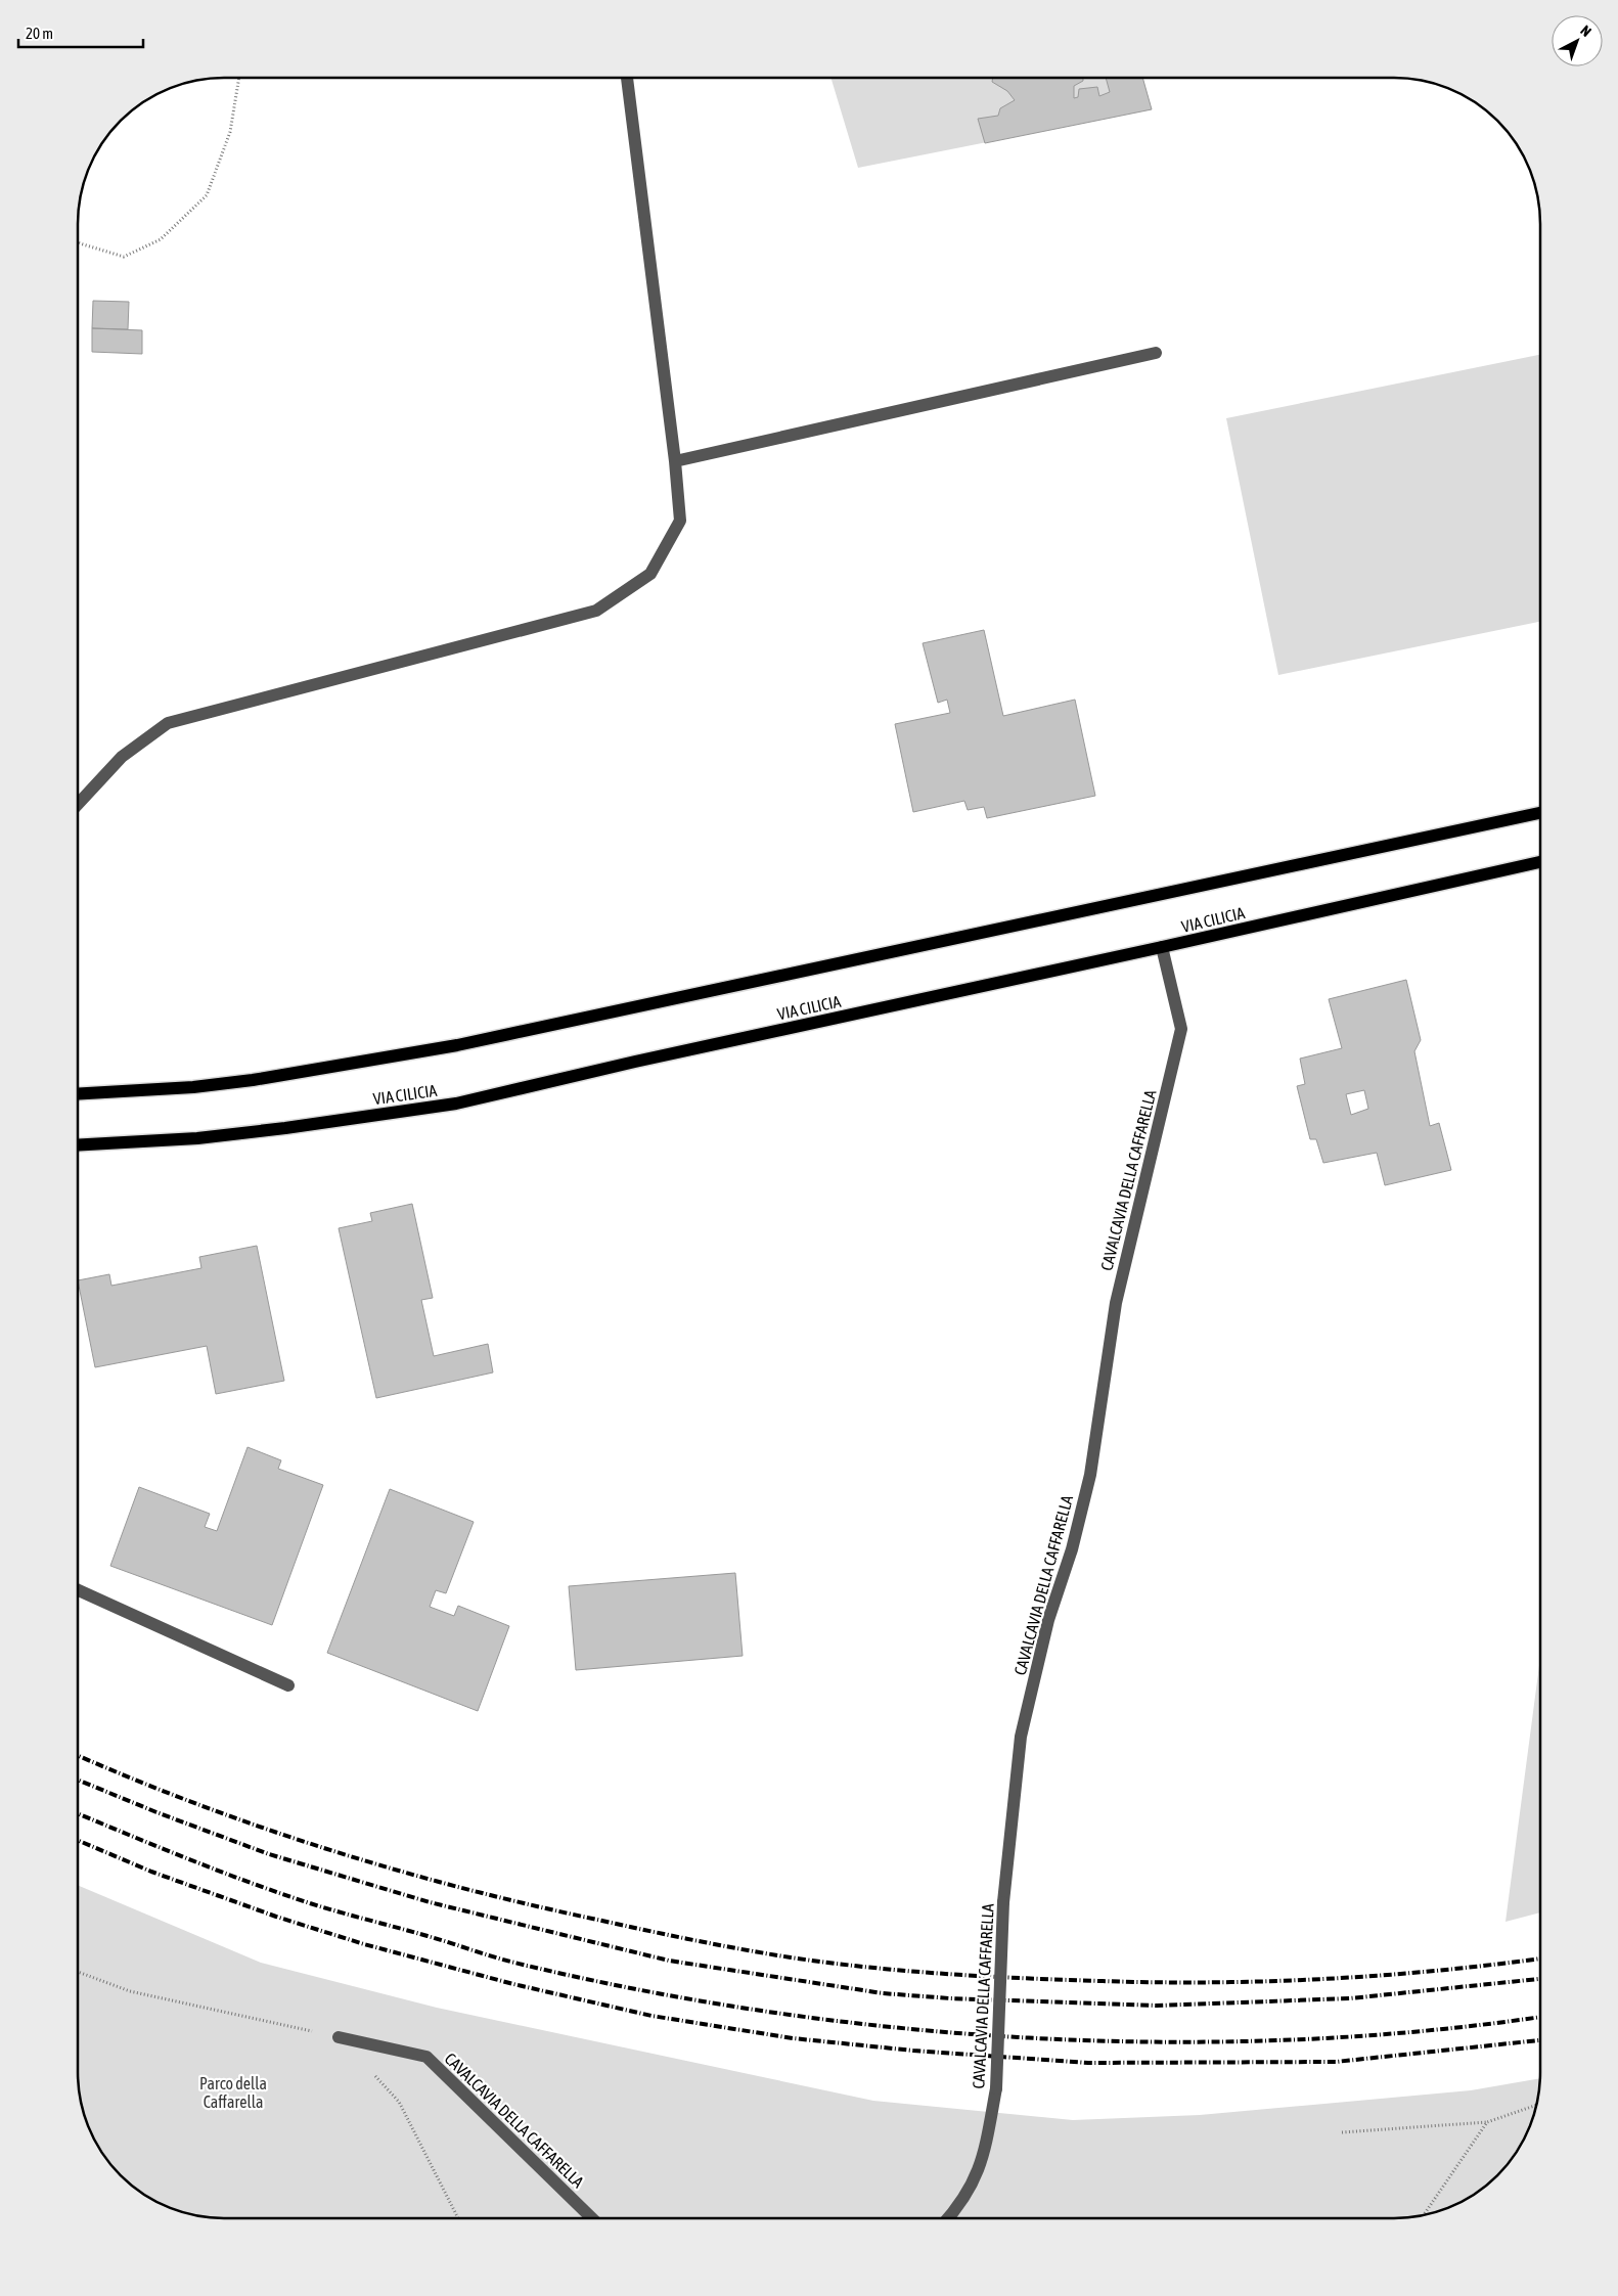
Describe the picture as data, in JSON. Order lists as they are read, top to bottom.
{
  "streets": {
    "main road": ["VIA CILICIA"],
    "street": ["CAVALCAVIA DELLA CAFFARELLA"]
  },
  "crossings": [
    ["VIA CILICIA", "CAVALCAVIA DELLA CAFFARELLA"]
  ],
  "parks": ["Parco della Caffarella"],
  "scale_bar": "20 m",
  "north": "top right"
}
